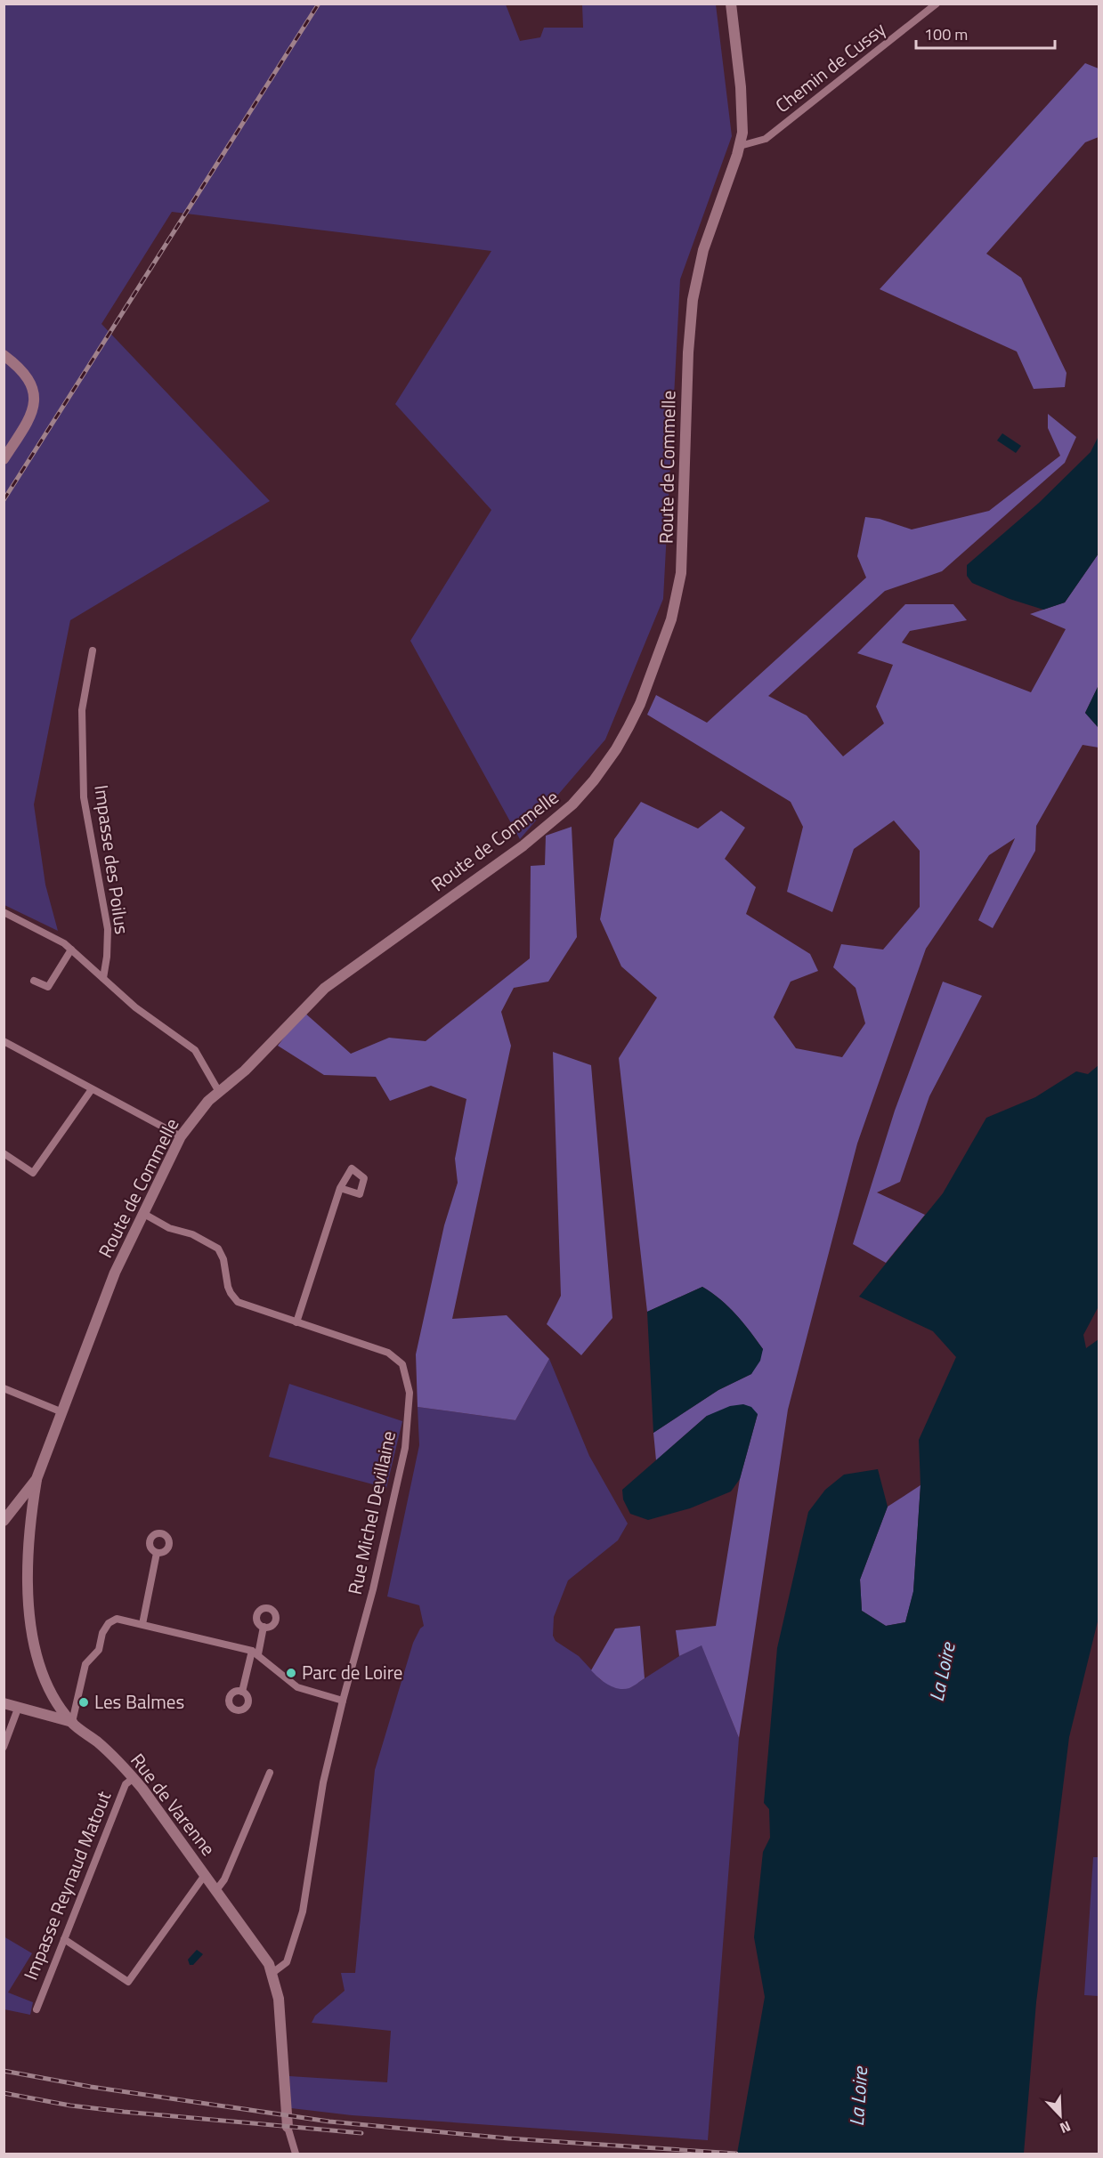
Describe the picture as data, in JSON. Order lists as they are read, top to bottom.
{
  "streets": {
    "street": [
      "Chemin de Cussy",
      "Route de Commelle",
      "Impasse des Poilus",
      "Rue Michel Devillaine",
      "Rue de Varenne",
      "Impasse Reynaud Matout"
    ]
  },
  "crossings": [
    ["Chemin de Cussy", "Route de Commelle"],
    ["Route de Commelle", "Rue Michel Devillaine"],
    ["Route de Commelle", "Rue de Varenne"],
    ["Rue Michel Devillaine", "Rue de Varenne"],
    ["Rue de Varenne", "Impasse Reynaud Matout"]
  ],
  "water": ["La Loire"],
  "places": ["Parc de Loire", "Les Balmes"],
  "scale_bar": "100 m",
  "north": "bottom right"
}
